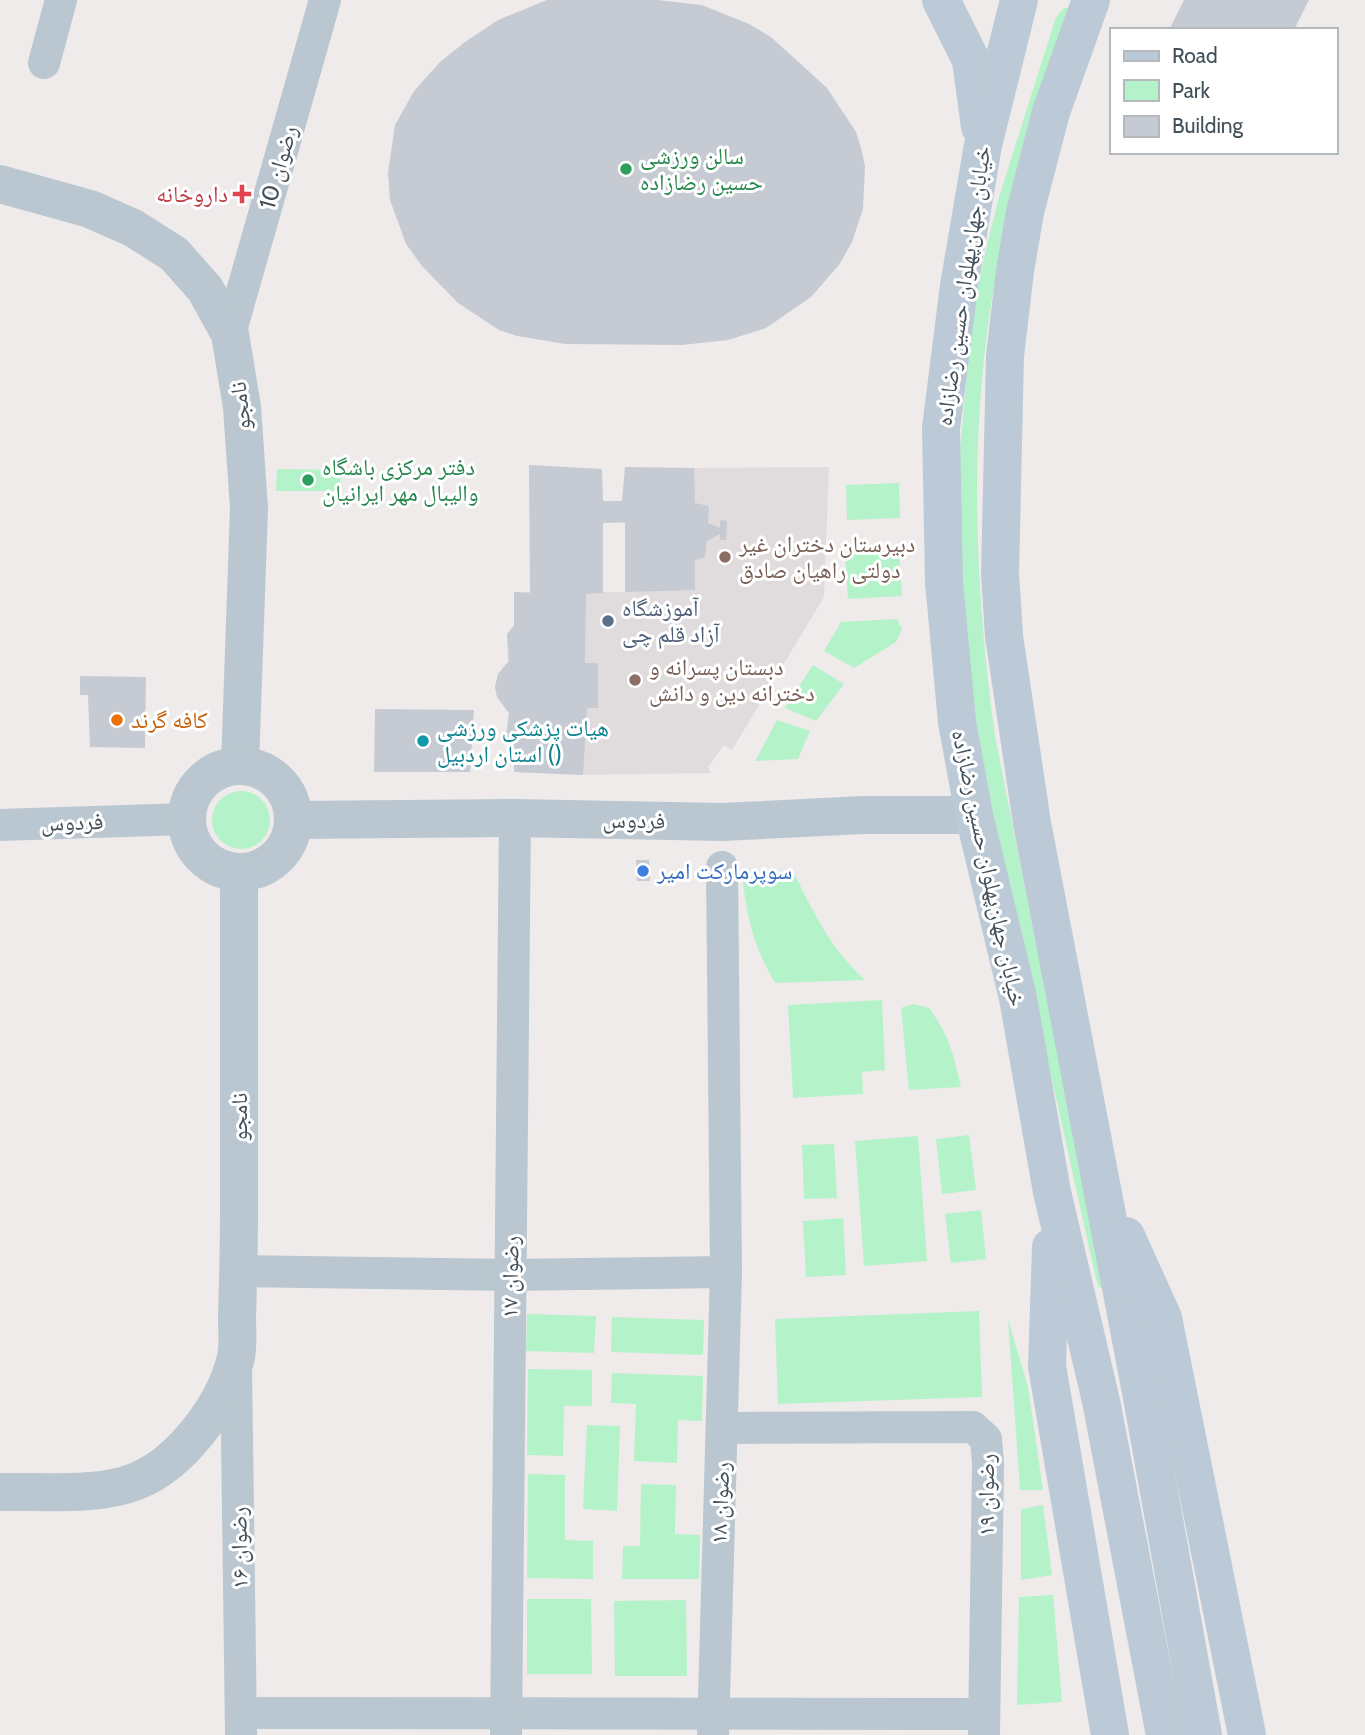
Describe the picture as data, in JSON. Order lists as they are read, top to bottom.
{
  "streets": {
    "main road": ["خیابان جهان‌پهلوان حسین رضا‌زاده"],
    "street": [
      "رضوان 10",
      "نامجو",
      "فردوس",
      "رضوان ۱۷",
      "رضوان ۱۹",
      "رضوان ۱۸",
      "رضوان ۱۶"
    ]
  },
  "crossings": [
    ["رضوان 10", "نامجو"],
    ["خیابان جهان‌پهلوان حسین رضا‌زاده", "فردوس"],
    ["نامجو", "فردوس"],
    ["نامجو", "رضوان ۱۶"],
    ["فردوس", "رضوان ۱۷"],
    ["رضوان ۱۹", "رضوان ۱۸"]
  ],
  "places": {
    "other": [
      "سالن ورزشی حسین رضا‌زاده",
      "دفتر مرکزی باشگاه والیبال مهر ایرانیان",
      "دبیرستان دختران غیر دولتی راهیان صادق",
      "آموزشگاه آزاد قلم چی",
      "دبستان پسرانه و دخترانه دین و دانش",
      "کافه گرند",
      "هیات پزشکی ورزشی استان اردبیل ()",
      "سوپرمارکت امیر"
    ],
    "health": ["داروخانه"]
  },
  "legend": ["Road", "Park", "Building"]
}
